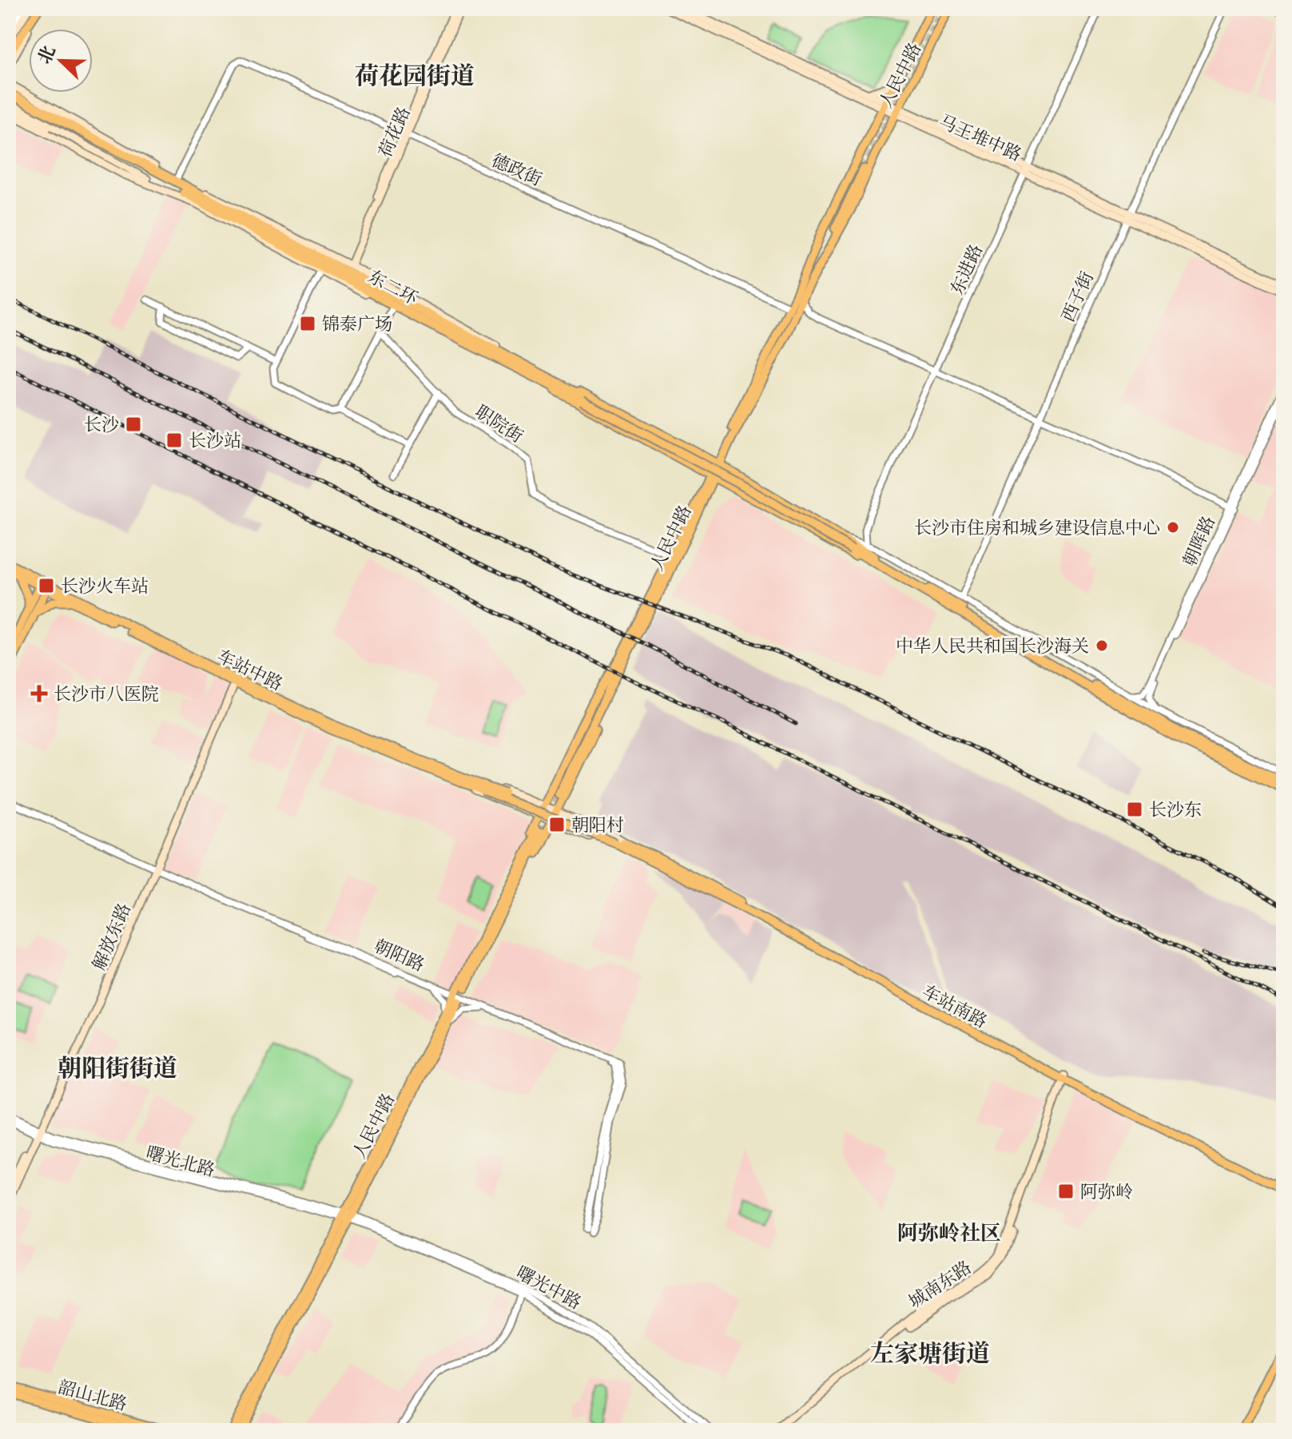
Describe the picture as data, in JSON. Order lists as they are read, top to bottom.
{
  "streets": {
    "highway": ["东二环"],
    "main road": [
      "人民中路",
      "荷花路",
      "马王堆中路",
      "车站中路",
      "解放东路",
      "车站南路",
      "城南东路",
      "韶山北路"
    ],
    "street": [
      "德政街",
      "东进路",
      "西子街",
      "职院街",
      "朝晖路",
      "朝阳路",
      "曙光北路",
      "曙光中路"
    ]
  },
  "crossings": [
    ["人民中路", "马王堆中路"],
    ["人民中路", "德政街"],
    ["人民中路", "职院街"],
    ["人民中路", "朝阳路"],
    ["人民中路", "曙光北路"],
    ["人民中路", "曙光中路"],
    ["荷花路", "德政街"],
    ["马王堆中路", "东进路"],
    ["马王堆中路", "西子街"],
    ["车站中路", "解放东路"],
    ["车站中路", "车站南路"],
    ["解放东路", "朝阳路"],
    ["解放东路", "曙光北路"],
    ["车站南路", "城南东路"],
    ["曙光北路", "曙光中路"]
  ],
  "districts": [
    "荷花园街道",
    "朝阳街街道",
    "阿弥岭社区",
    "左家塘街道"
  ],
  "places": {
    "transit": [
      "锦泰广场",
      "长沙",
      "长沙站",
      "长沙火车站",
      "长沙东",
      "朝阳村",
      "阿弥岭"
    ],
    "other": ["长沙市住房和城乡建设信息中心", "中华人民共和国长沙海关"],
    "health": ["长沙市八医院"]
  },
  "north": "top left"
}
